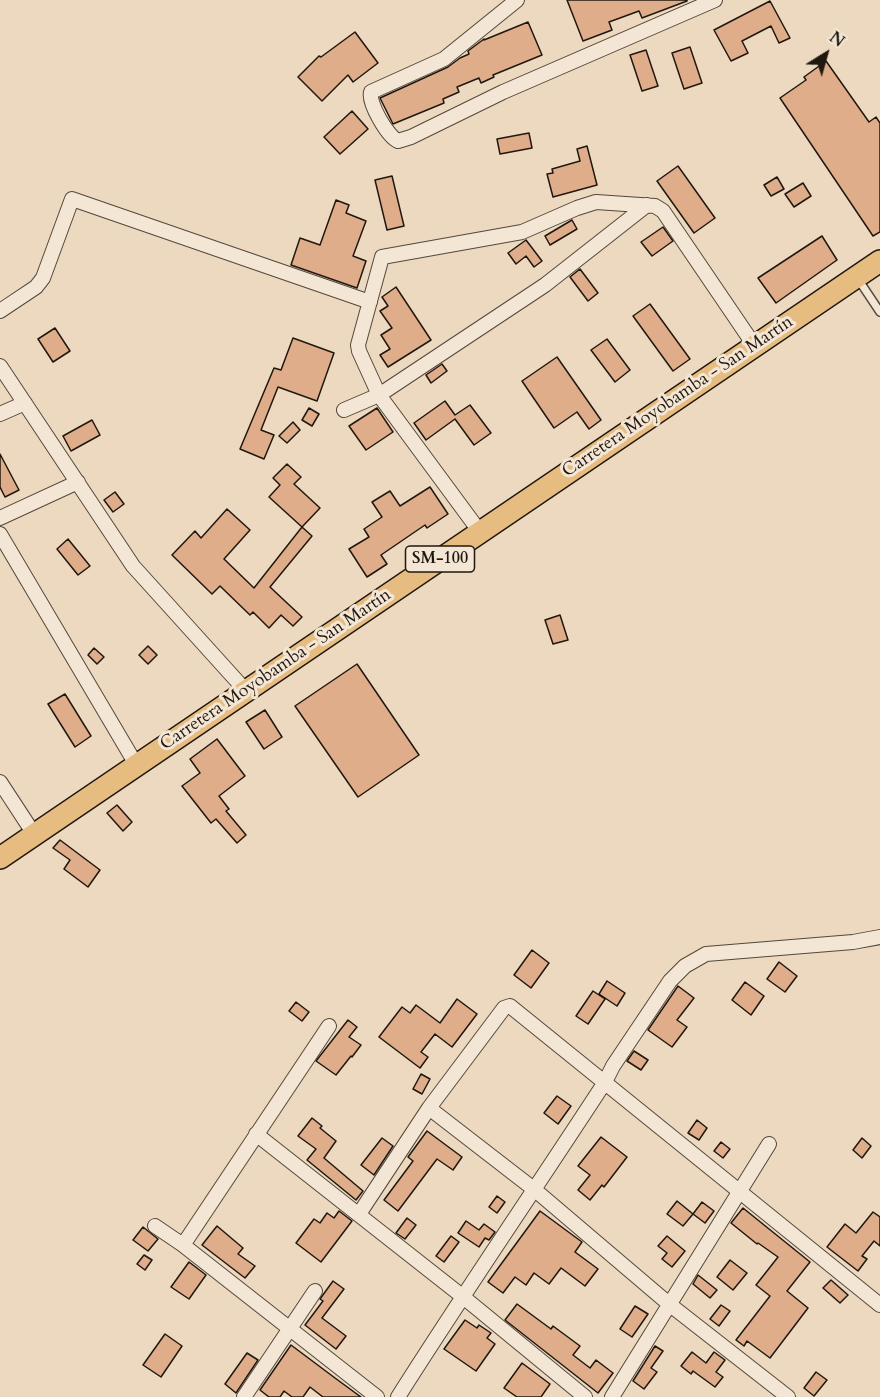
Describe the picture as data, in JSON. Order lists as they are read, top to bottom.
{
  "streets": {
    "main road": ["Carretera Moyobamba - San Martín", "SM-100"]
  },
  "north": "top right"
}
